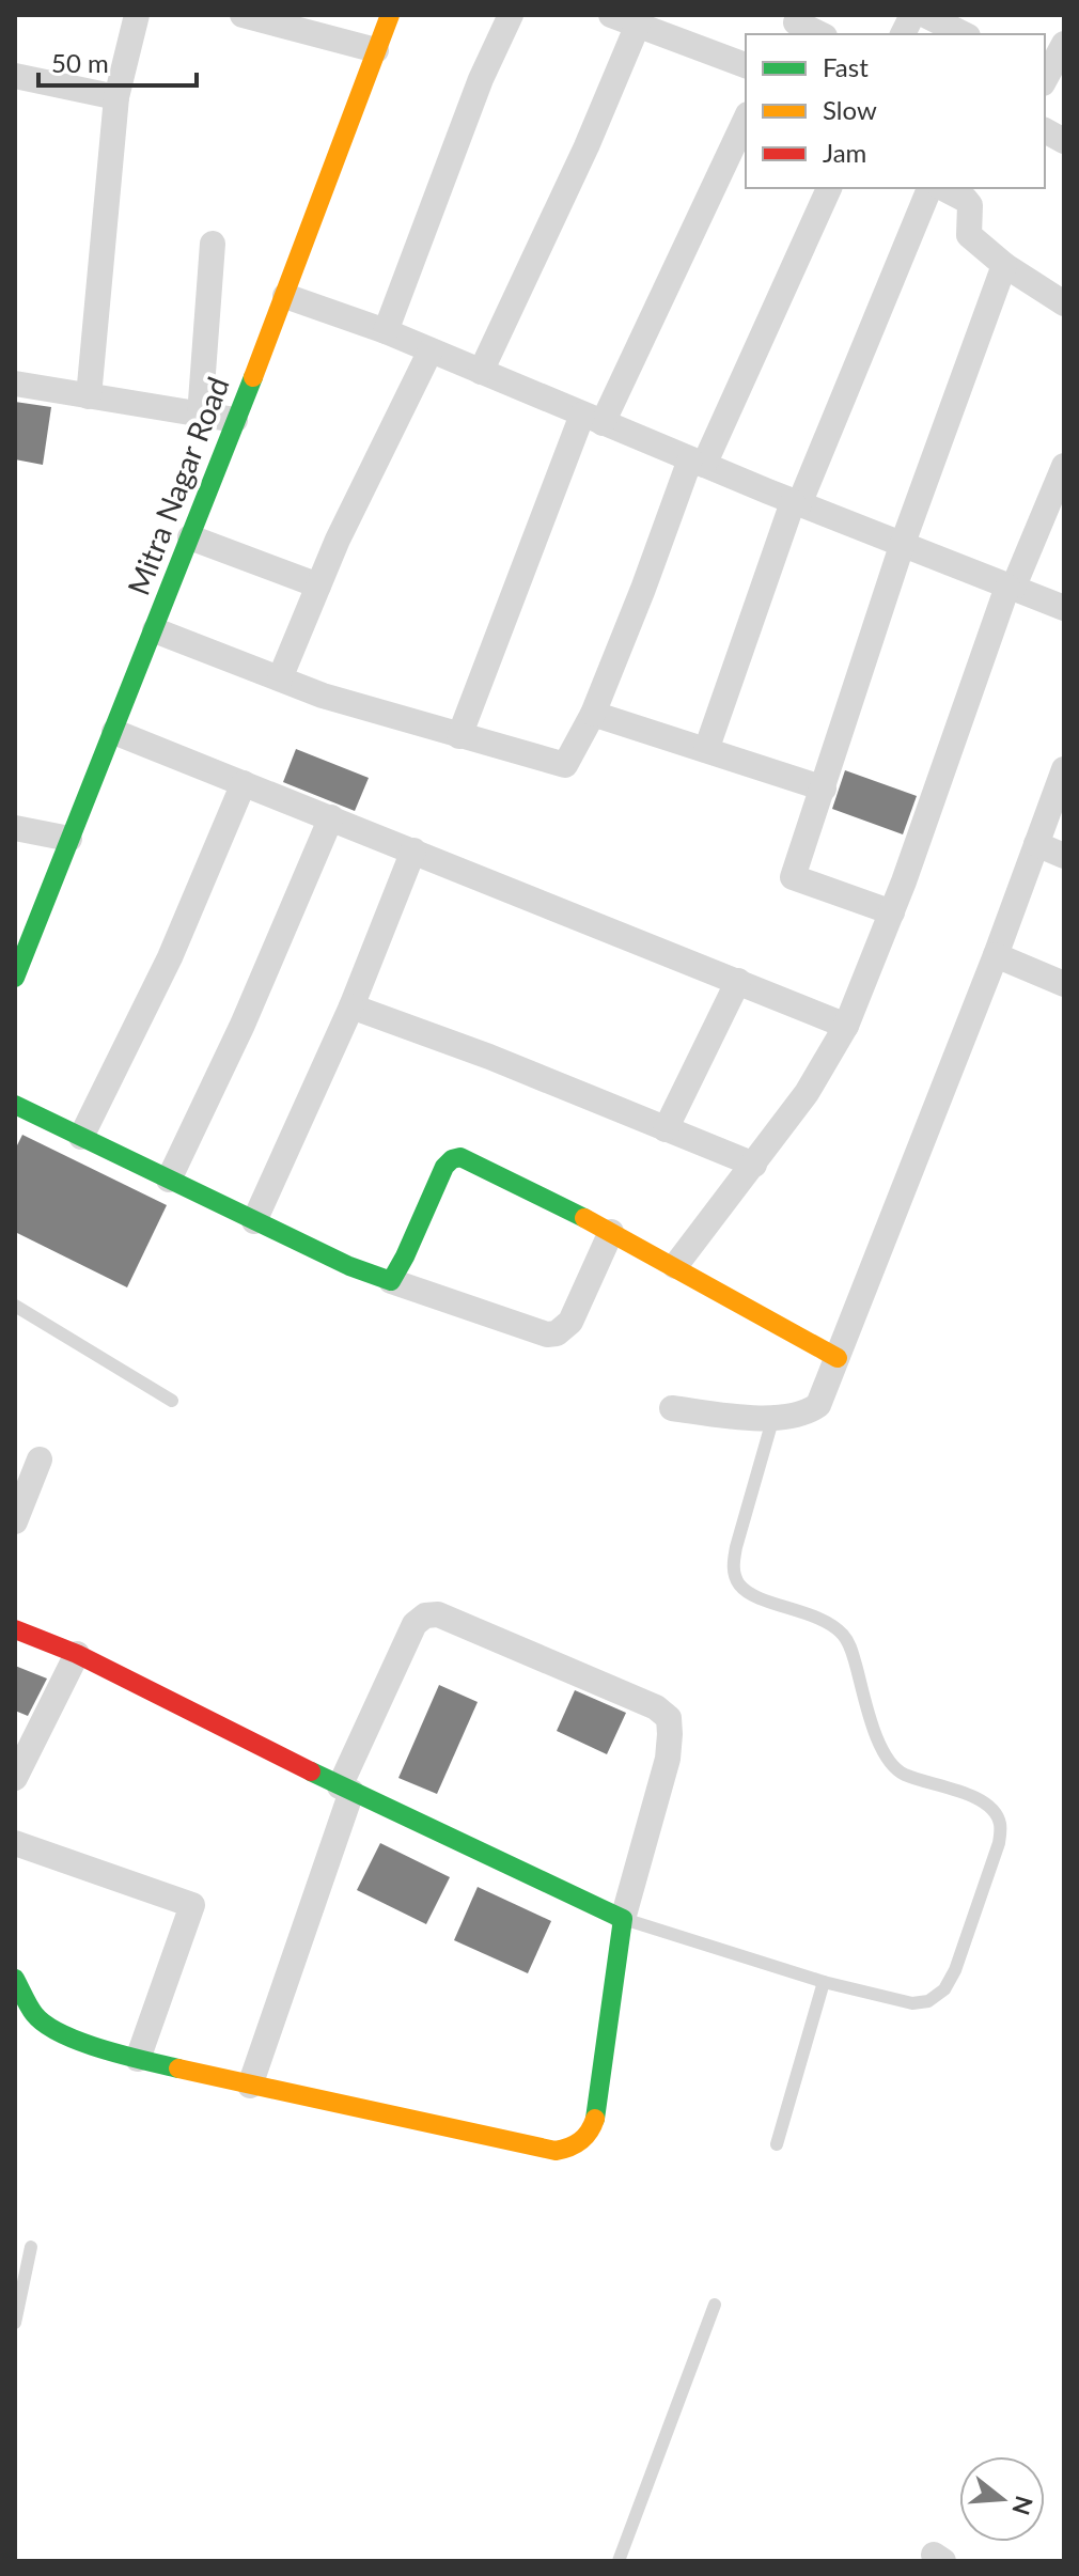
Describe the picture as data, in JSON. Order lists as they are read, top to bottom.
{
  "streets": {
    "street": ["Mitra Nagar Road"]
  },
  "legend": ["Fast", "Slow", "Jam"],
  "scale_bar": "50 m",
  "north": "right"
}
